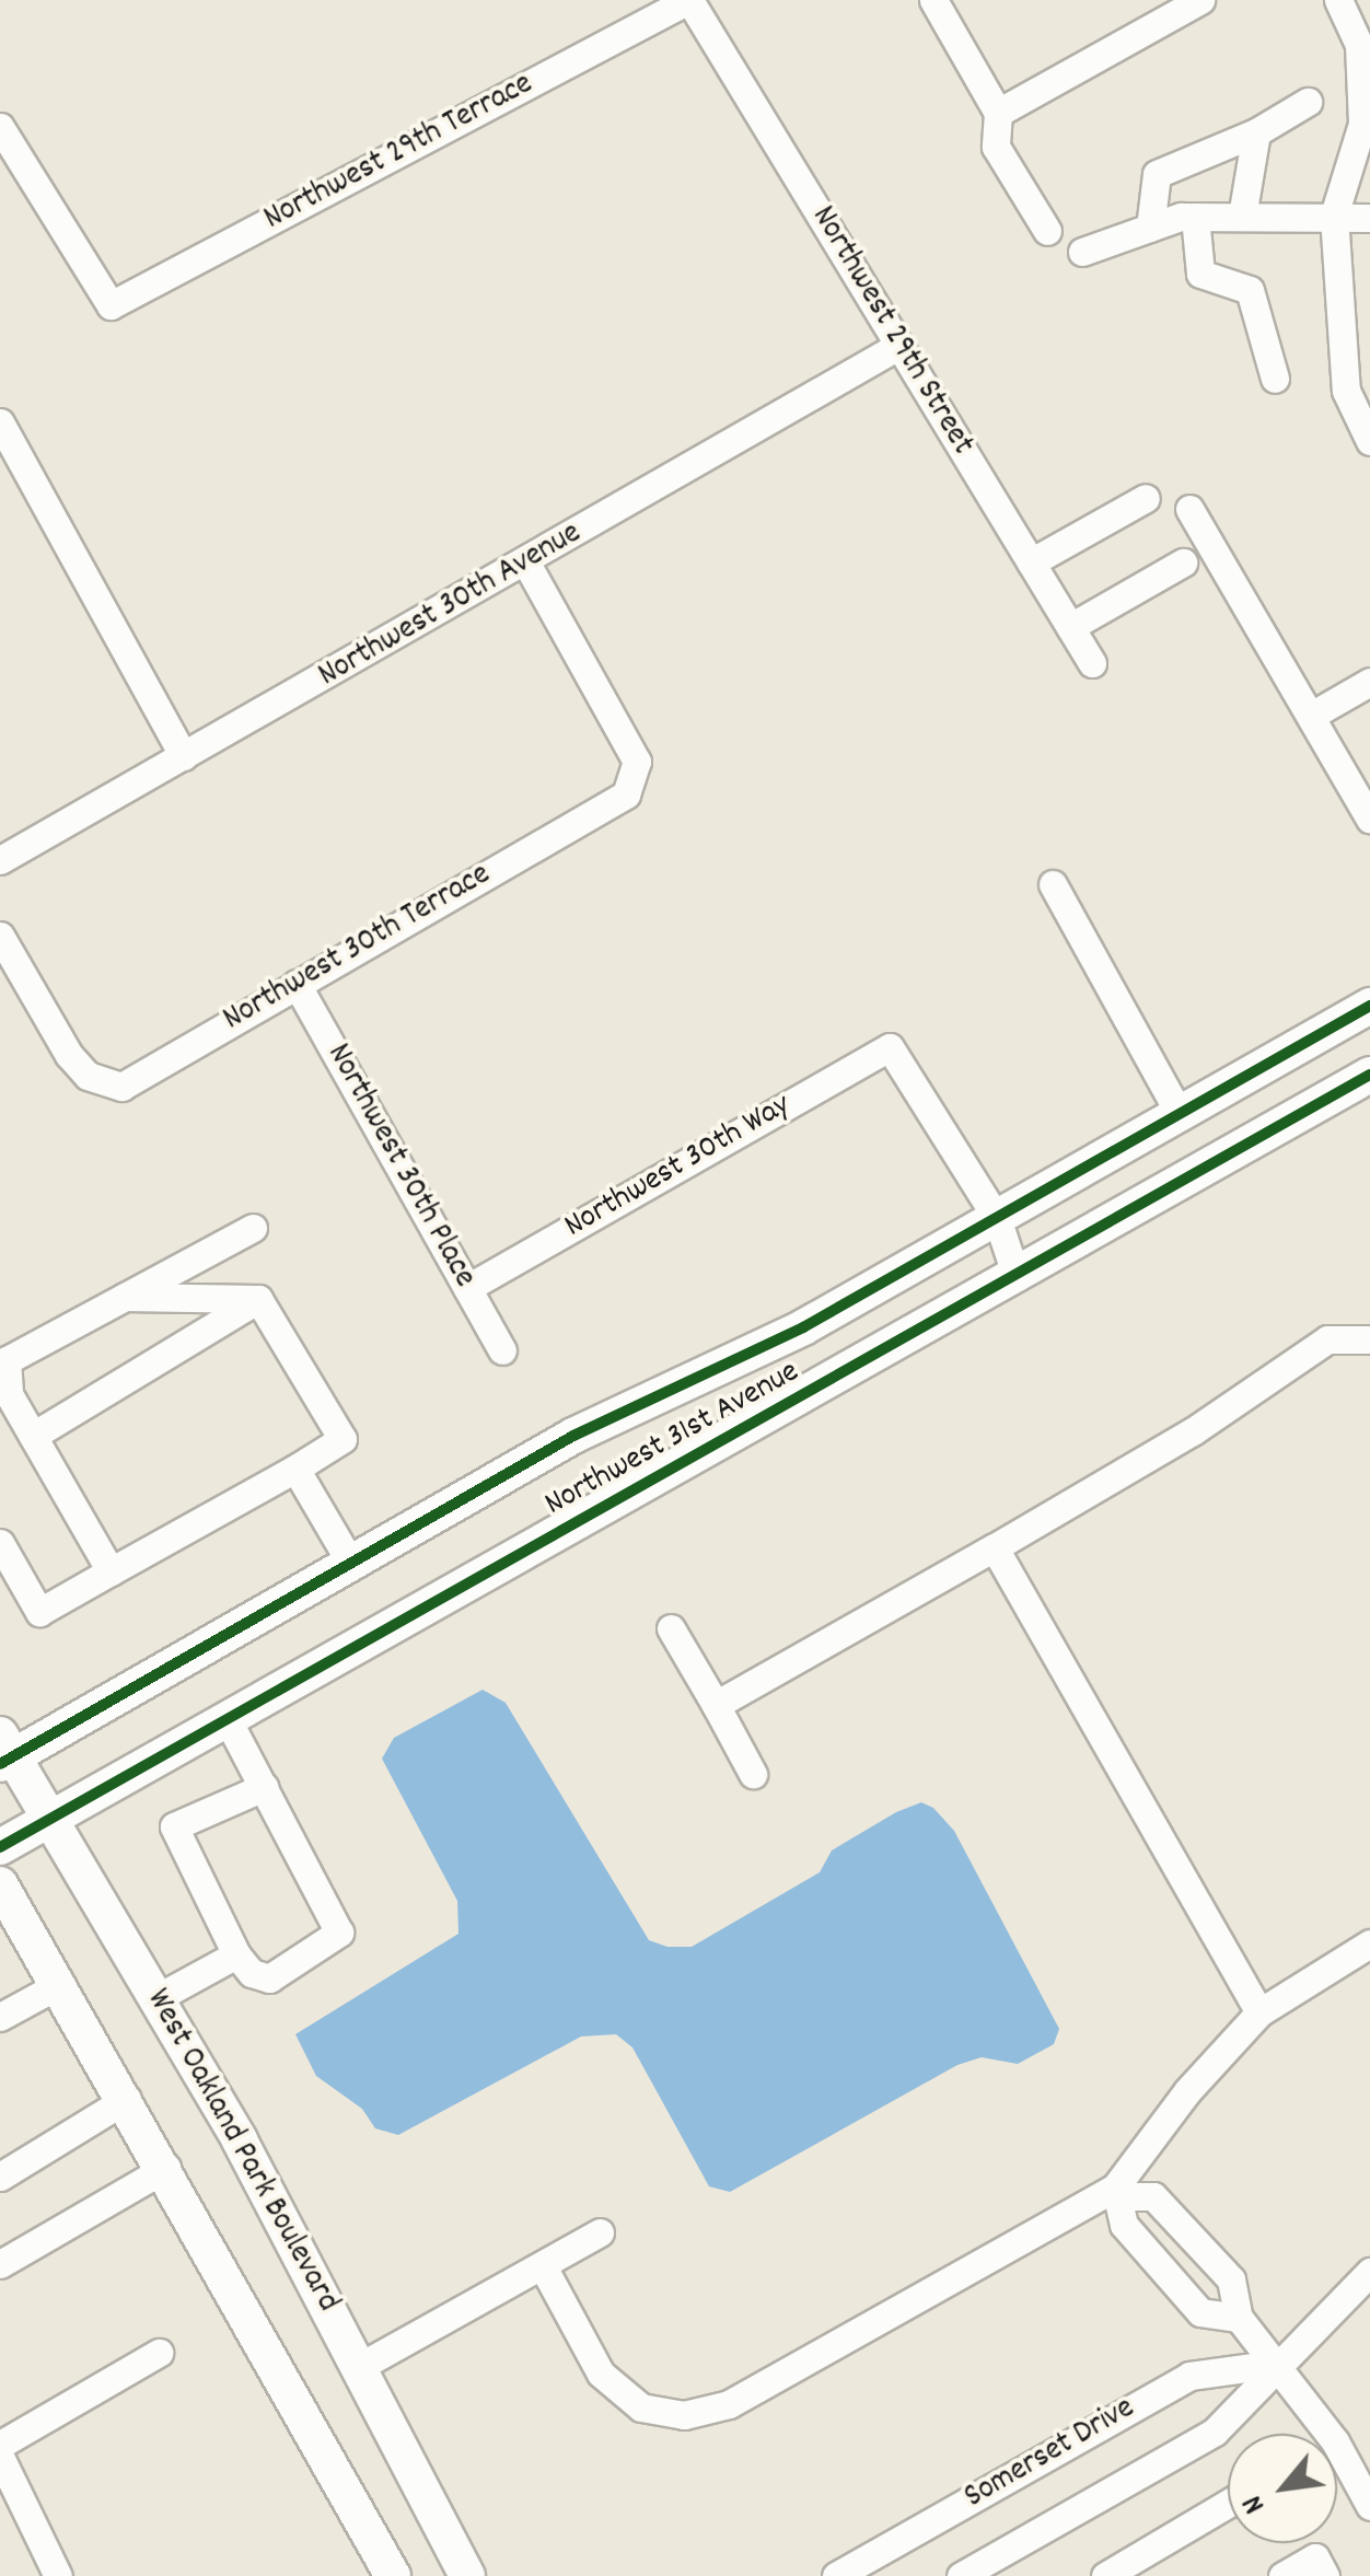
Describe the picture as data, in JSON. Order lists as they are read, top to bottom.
{
  "streets": {
    "main road": ["Northwest 31st Avenue", "West Oakland Park Boulevard"],
    "street": [
      "Northwest 29th Terrace",
      "Northwest 29th Street",
      "Northwest 30th Avenue",
      "Northwest 30th Terrace",
      "Northwest 30th Place",
      "Northwest 30th Way",
      "Somerset Drive"
    ]
  },
  "crossings": [
    ["Northwest 29th Terrace", "Northwest 29th Street"],
    ["Northwest 29th Street", "Northwest 30th Avenue"],
    ["Northwest 30th Avenue", "Northwest 30th Terrace"],
    ["Northwest 30th Terrace", "Northwest 30th Place"],
    ["Northwest 30th Place", "Northwest 30th Way"],
    ["Northwest 30th Way", "Northwest 31st Avenue"],
    ["Northwest 31st Avenue", "West Oakland Park Boulevard"]
  ],
  "north": "bottom left"
}
